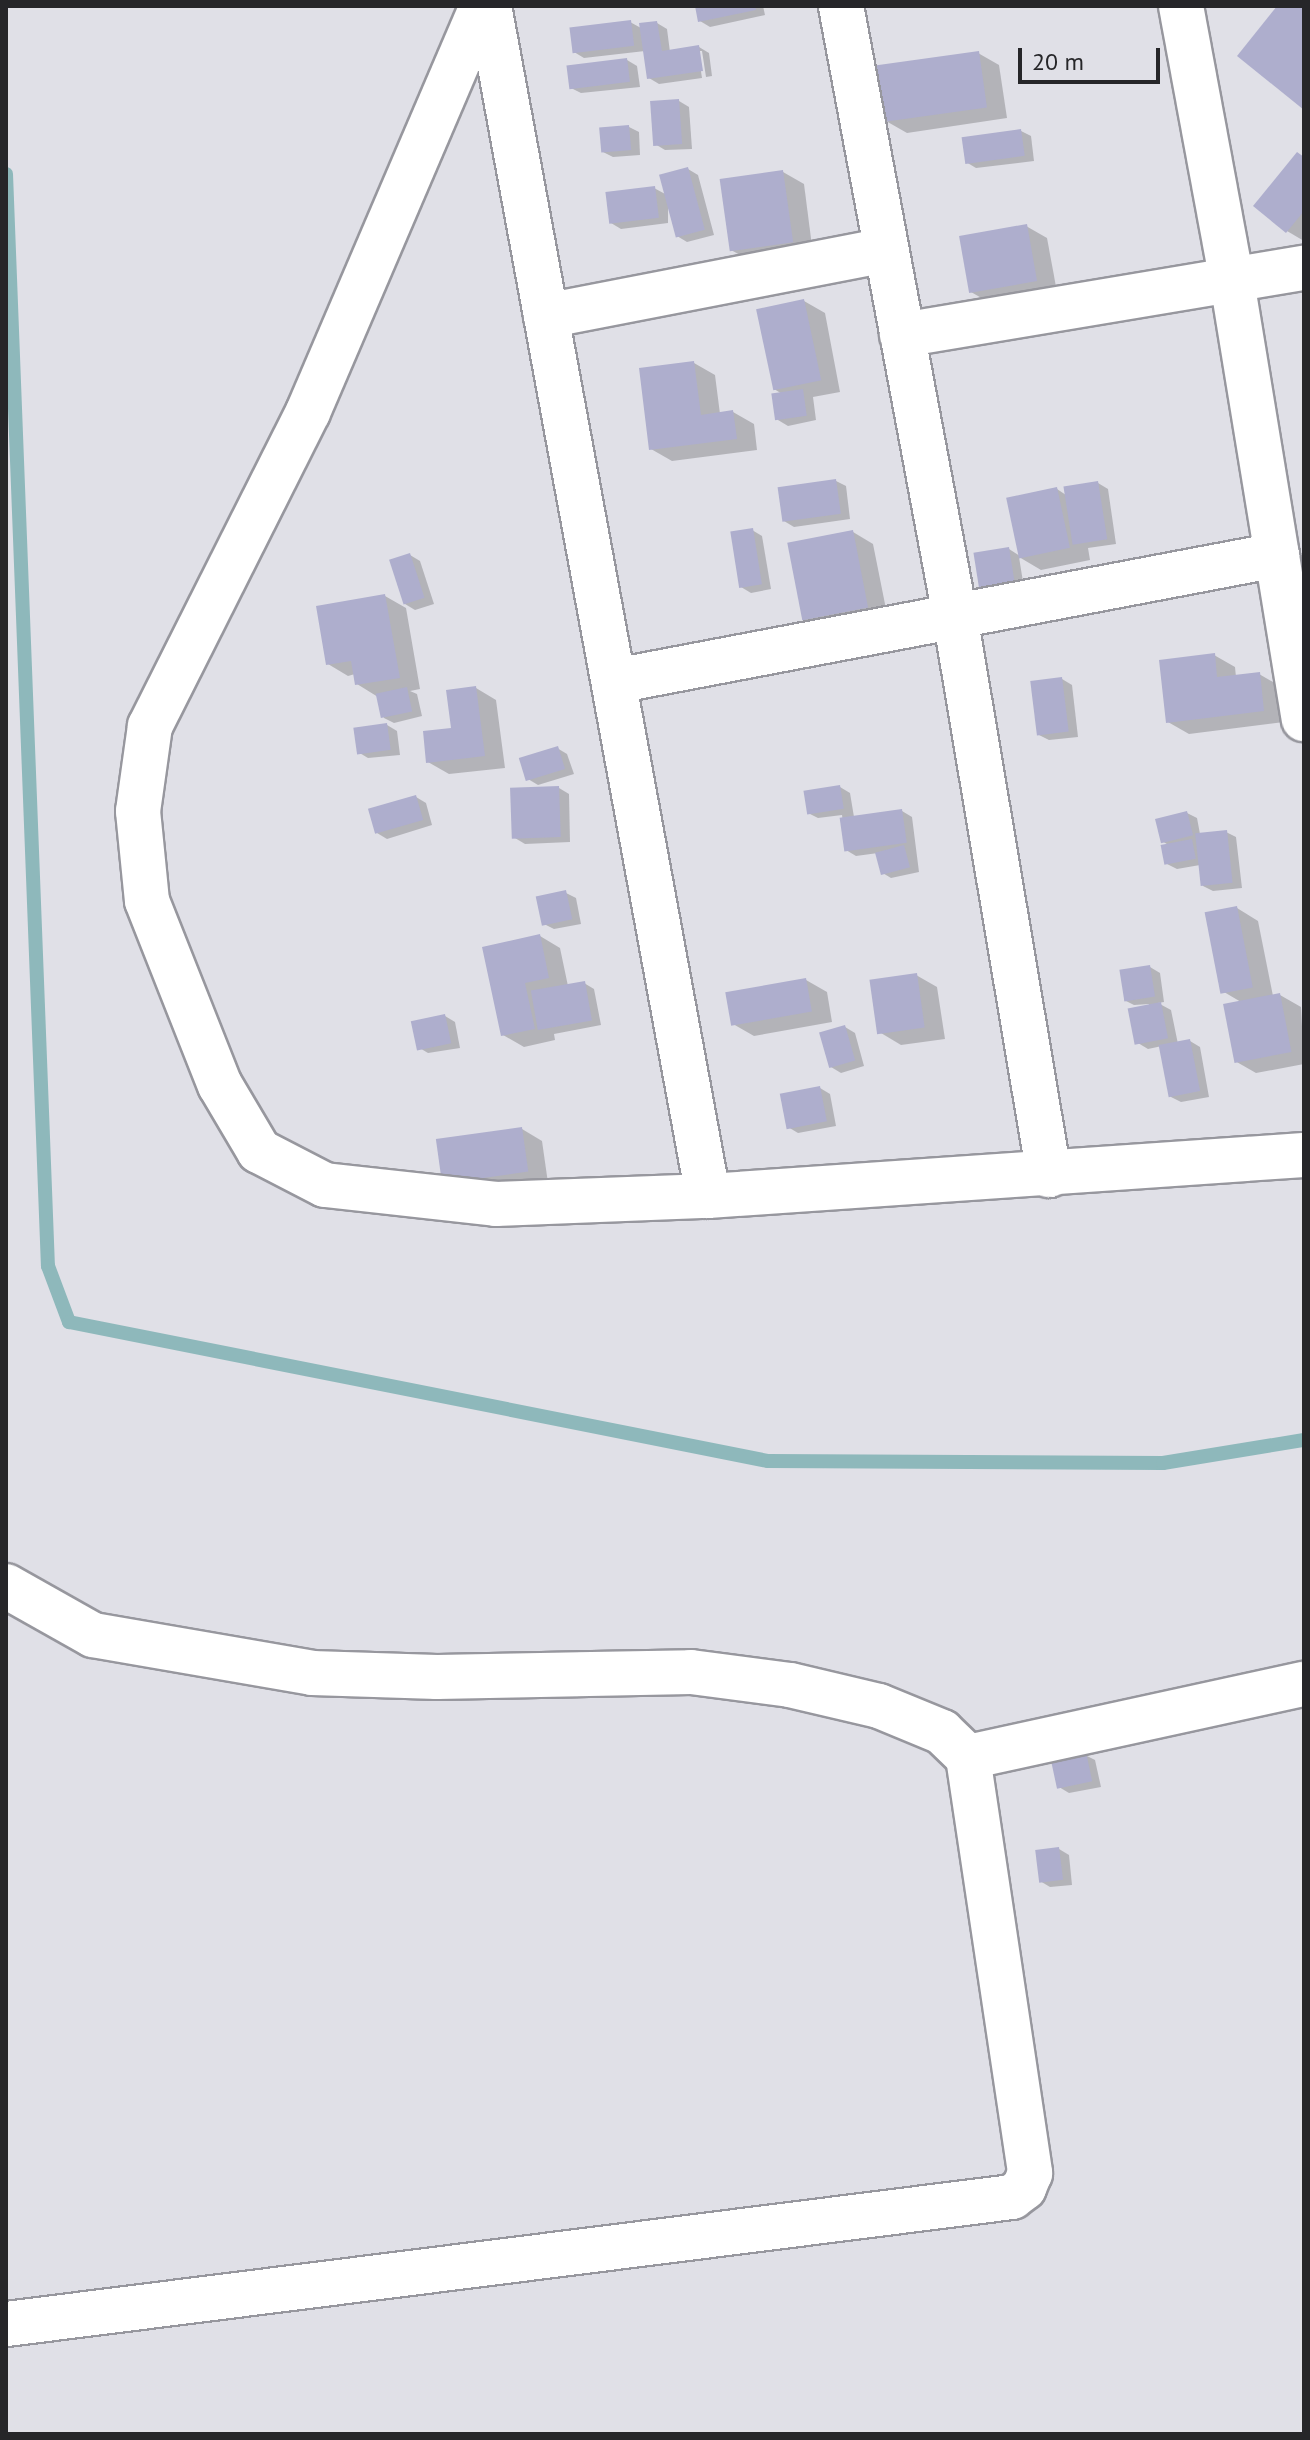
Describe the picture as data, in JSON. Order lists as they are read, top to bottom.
{
  "scale_bar": "20 m"
}
